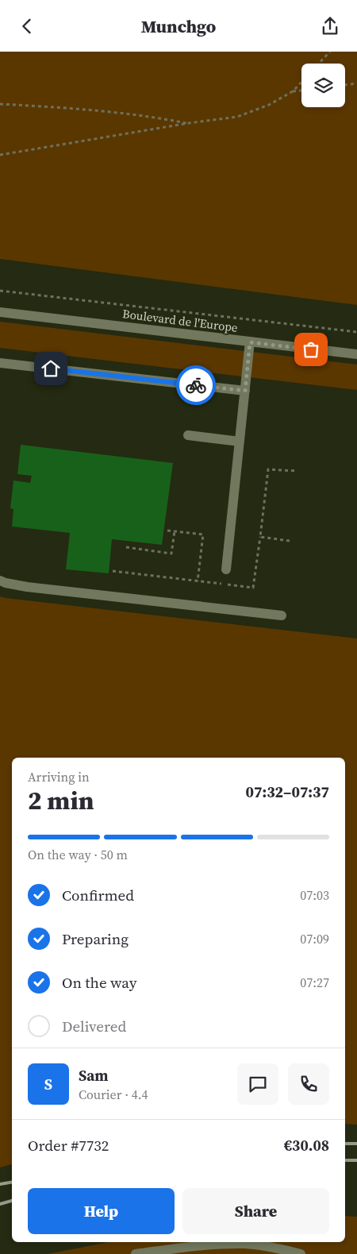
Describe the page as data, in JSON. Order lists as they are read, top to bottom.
{
  "streets": {
    "main road": ["Boulevard de l'Europe"]
  },
  "page": {
    "header": "Munchgo",
    "heading": ["2 min", "Arriving in", "07:32–07:37"],
    "panel": [
      "Sam",
      "Courier · 4.4",
      "Order #7732",
      "€30.08"
    ],
    "bar": "On the way · 50 m",
    "list": [
      ["Confirmed", "07:03"],
      ["Preparing", "07:09"],
      ["On the way", "07:27"],
      "Delivered"
    ],
    "round": "S",
    "buttons": ["Help", "Share"]
  }
}
